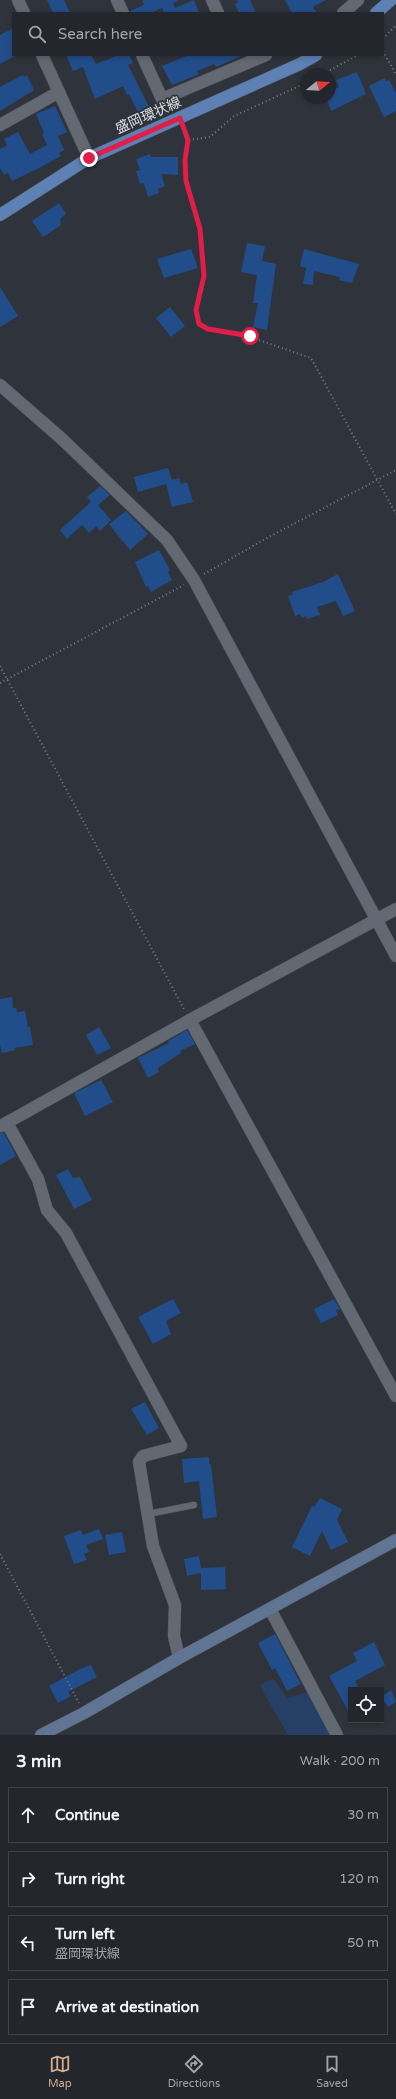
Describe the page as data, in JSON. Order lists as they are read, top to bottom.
{
  "streets": {
    "main road": ["盛岡環状線"]
  },
  "north": "right",
  "page": {
    "search": "Search here",
    "heading": ["3 min", "Walk · 200 m"],
    "list": [
      ["Continue", "30 m"],
      ["Turn right", "120 m"],
      ["Turn left", "盛岡環状線", "50 m"],
      "Arrive at destination"
    ],
    "nav": ["Map", "Directions", "Saved"]
  }
}
